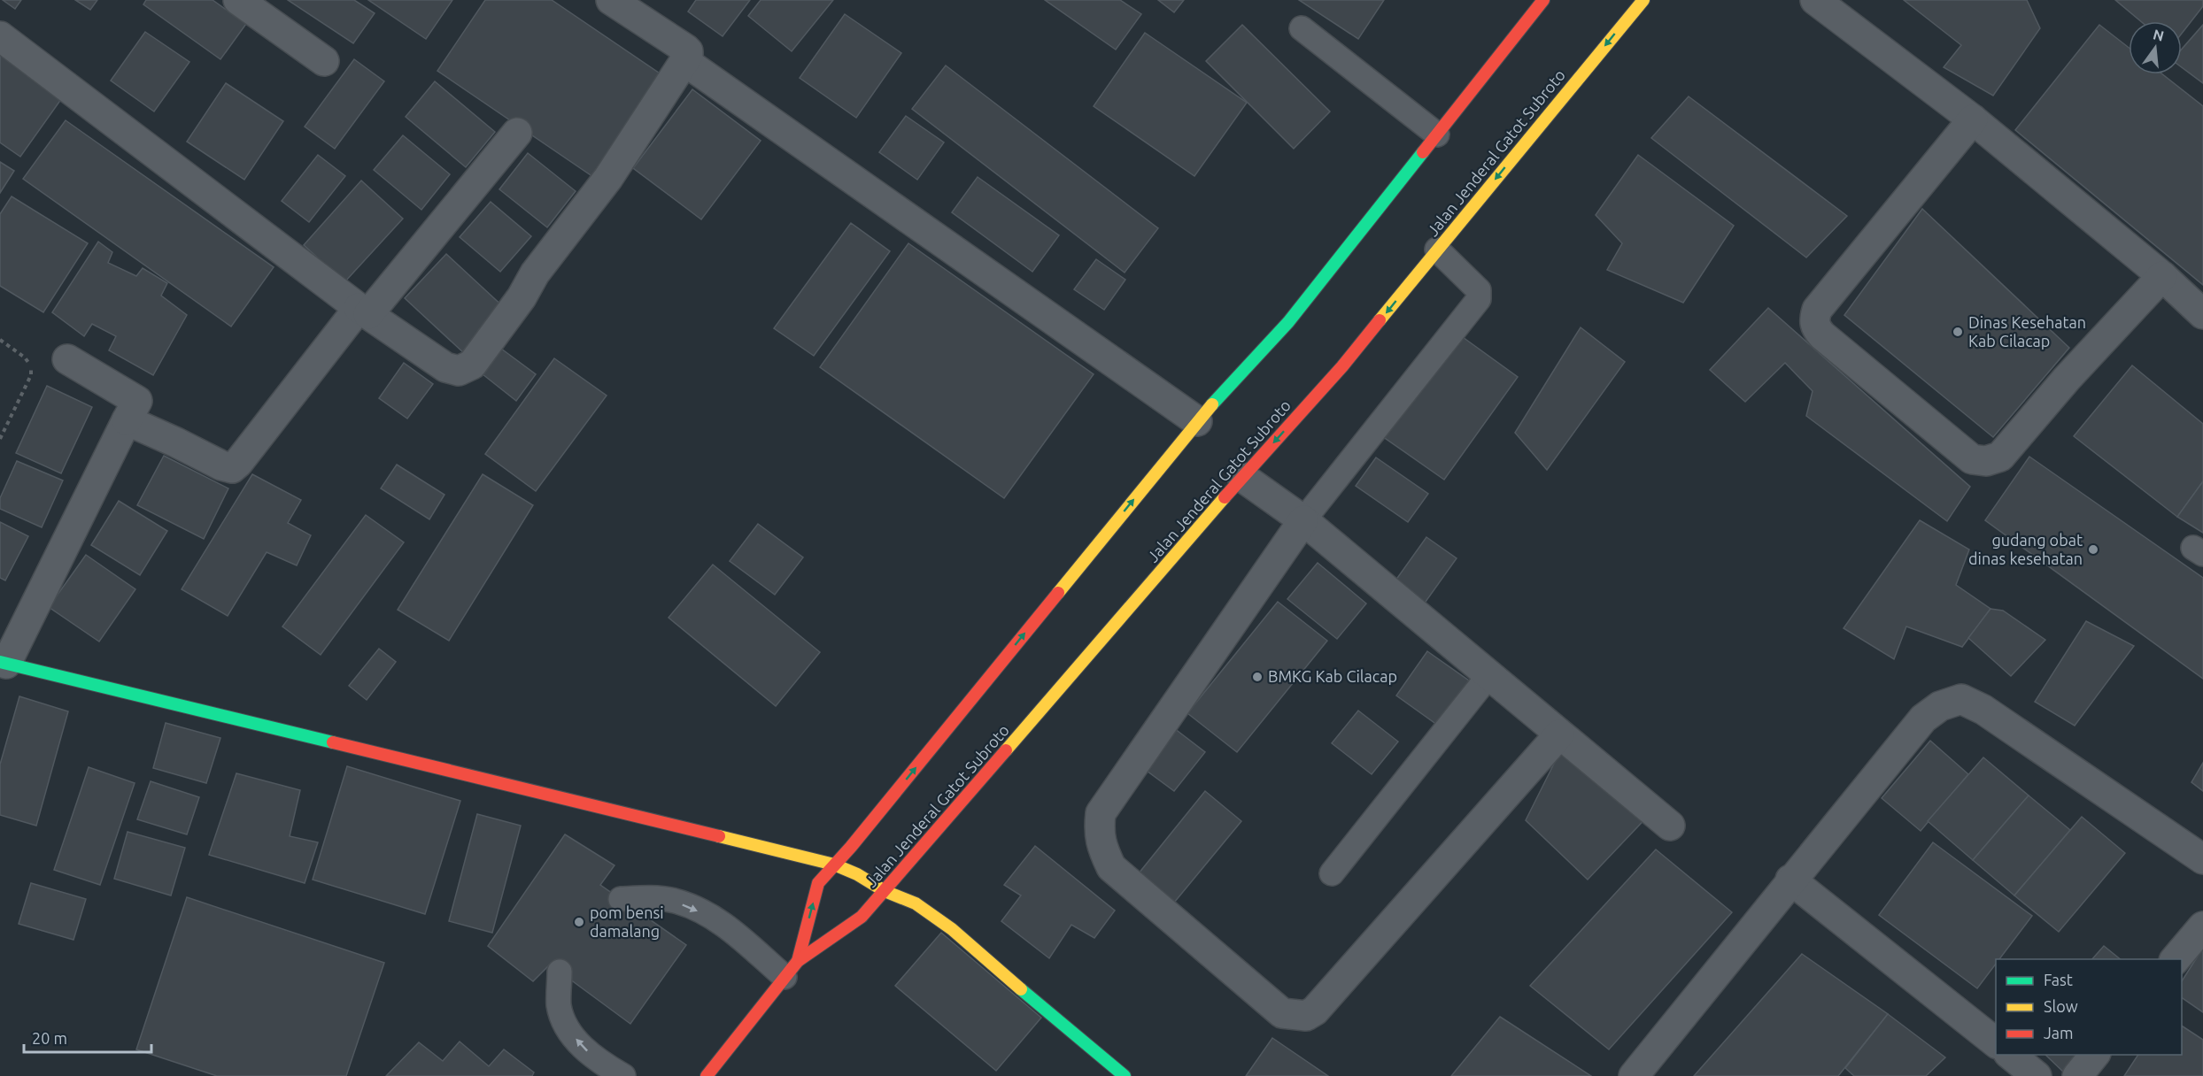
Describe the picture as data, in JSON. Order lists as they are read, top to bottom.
{
  "streets": {
    "main road": ["Jalan Jenderal Gatot Subroto"]
  },
  "places": [
    "Dinas Kesehatan Kab Cilacap",
    "gudang obat dinas kesehatan",
    "BMKG Kab Cilacap",
    "pom bensi damalang"
  ],
  "legend": ["Fast", "Slow", "Jam"],
  "scale_bar": "20 m",
  "north": "top"
}
